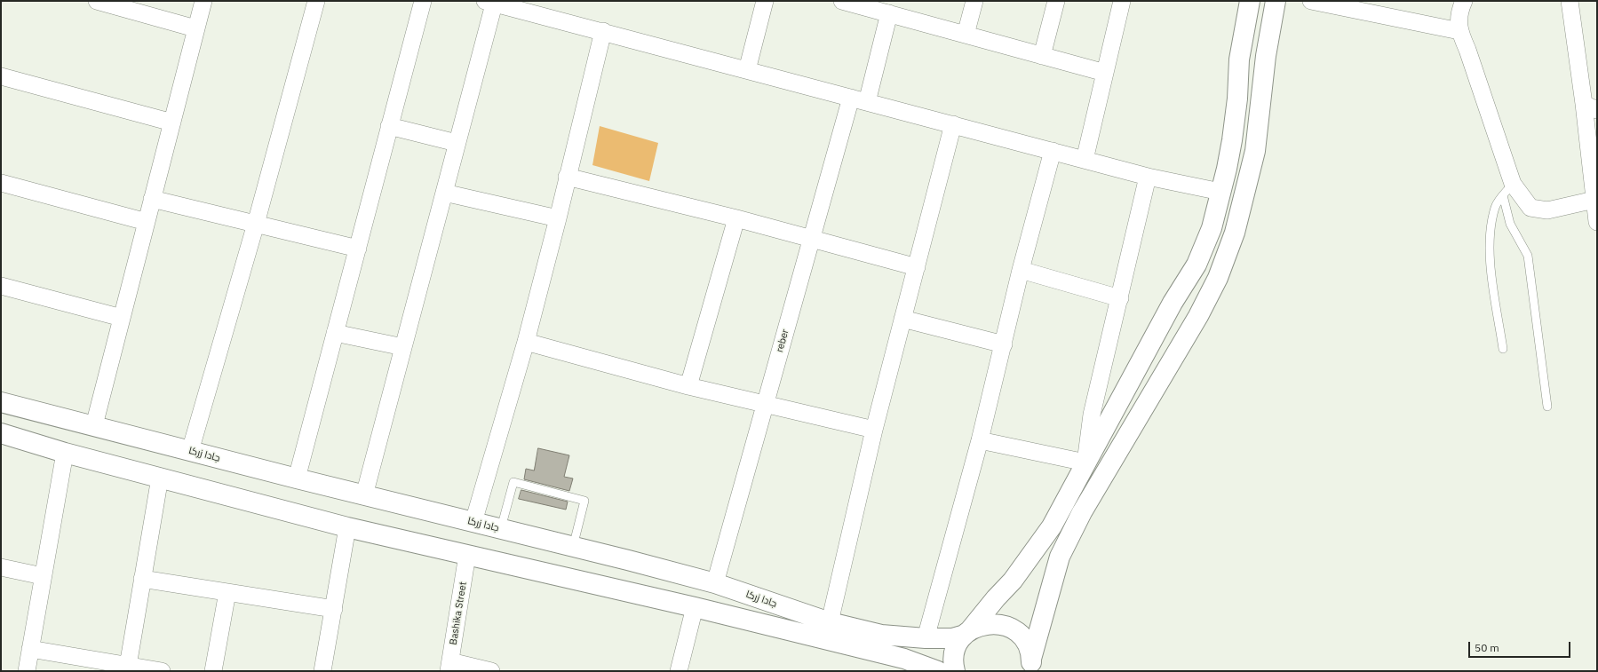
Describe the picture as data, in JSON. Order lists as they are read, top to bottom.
{
  "streets": {
    "main road": ["جادا زرکا"],
    "street": ["reber", "Bashika Street"]
  },
  "crossings": [
    ["reber", "جادا زرکا"]
  ],
  "scale_bar": "50 m"
}
